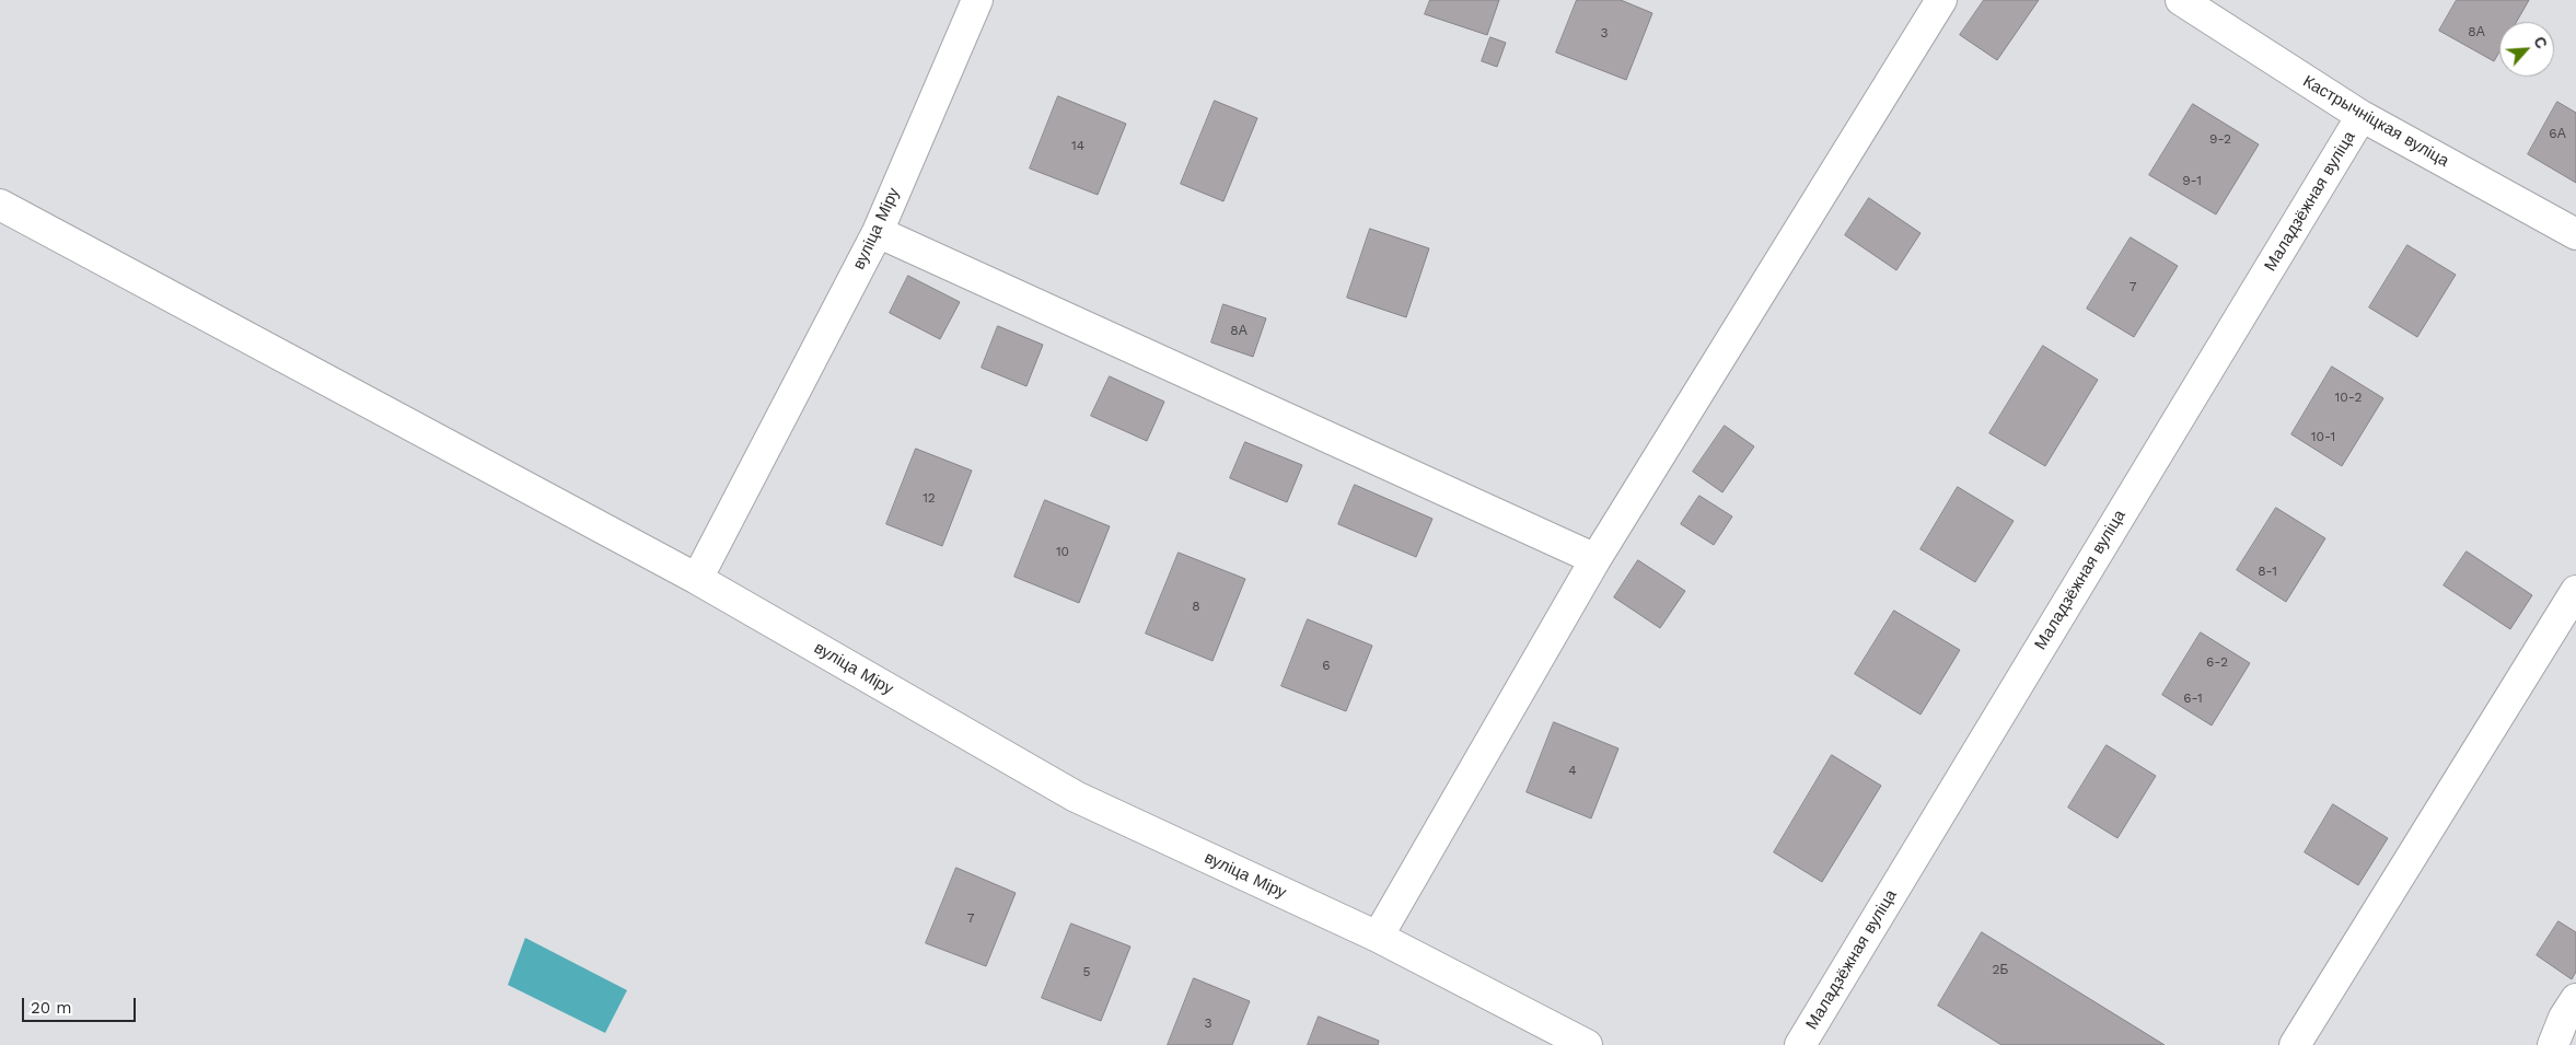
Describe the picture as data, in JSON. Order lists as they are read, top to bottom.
{
  "streets": {
    "street": ["Кастрычніцкая вуліца", "Маладзёжная вуліца", "вуліца Міру"]
  },
  "crossings": [
    ["Кастрычніцкая вуліца", "Маладзёжная вуліца"]
  ],
  "house_numbers": [
    "8А",
    "3",
    "6А",
    "9-2",
    "14",
    "9-1",
    "7",
    "8А",
    "10-2",
    "10-1",
    "12",
    "10",
    "8-1",
    "8",
    "6-2",
    "6",
    "6-1",
    "4",
    "7",
    "2Б",
    "5",
    "3"
  ],
  "scale_bar": "20 m",
  "north": "top right"
}
